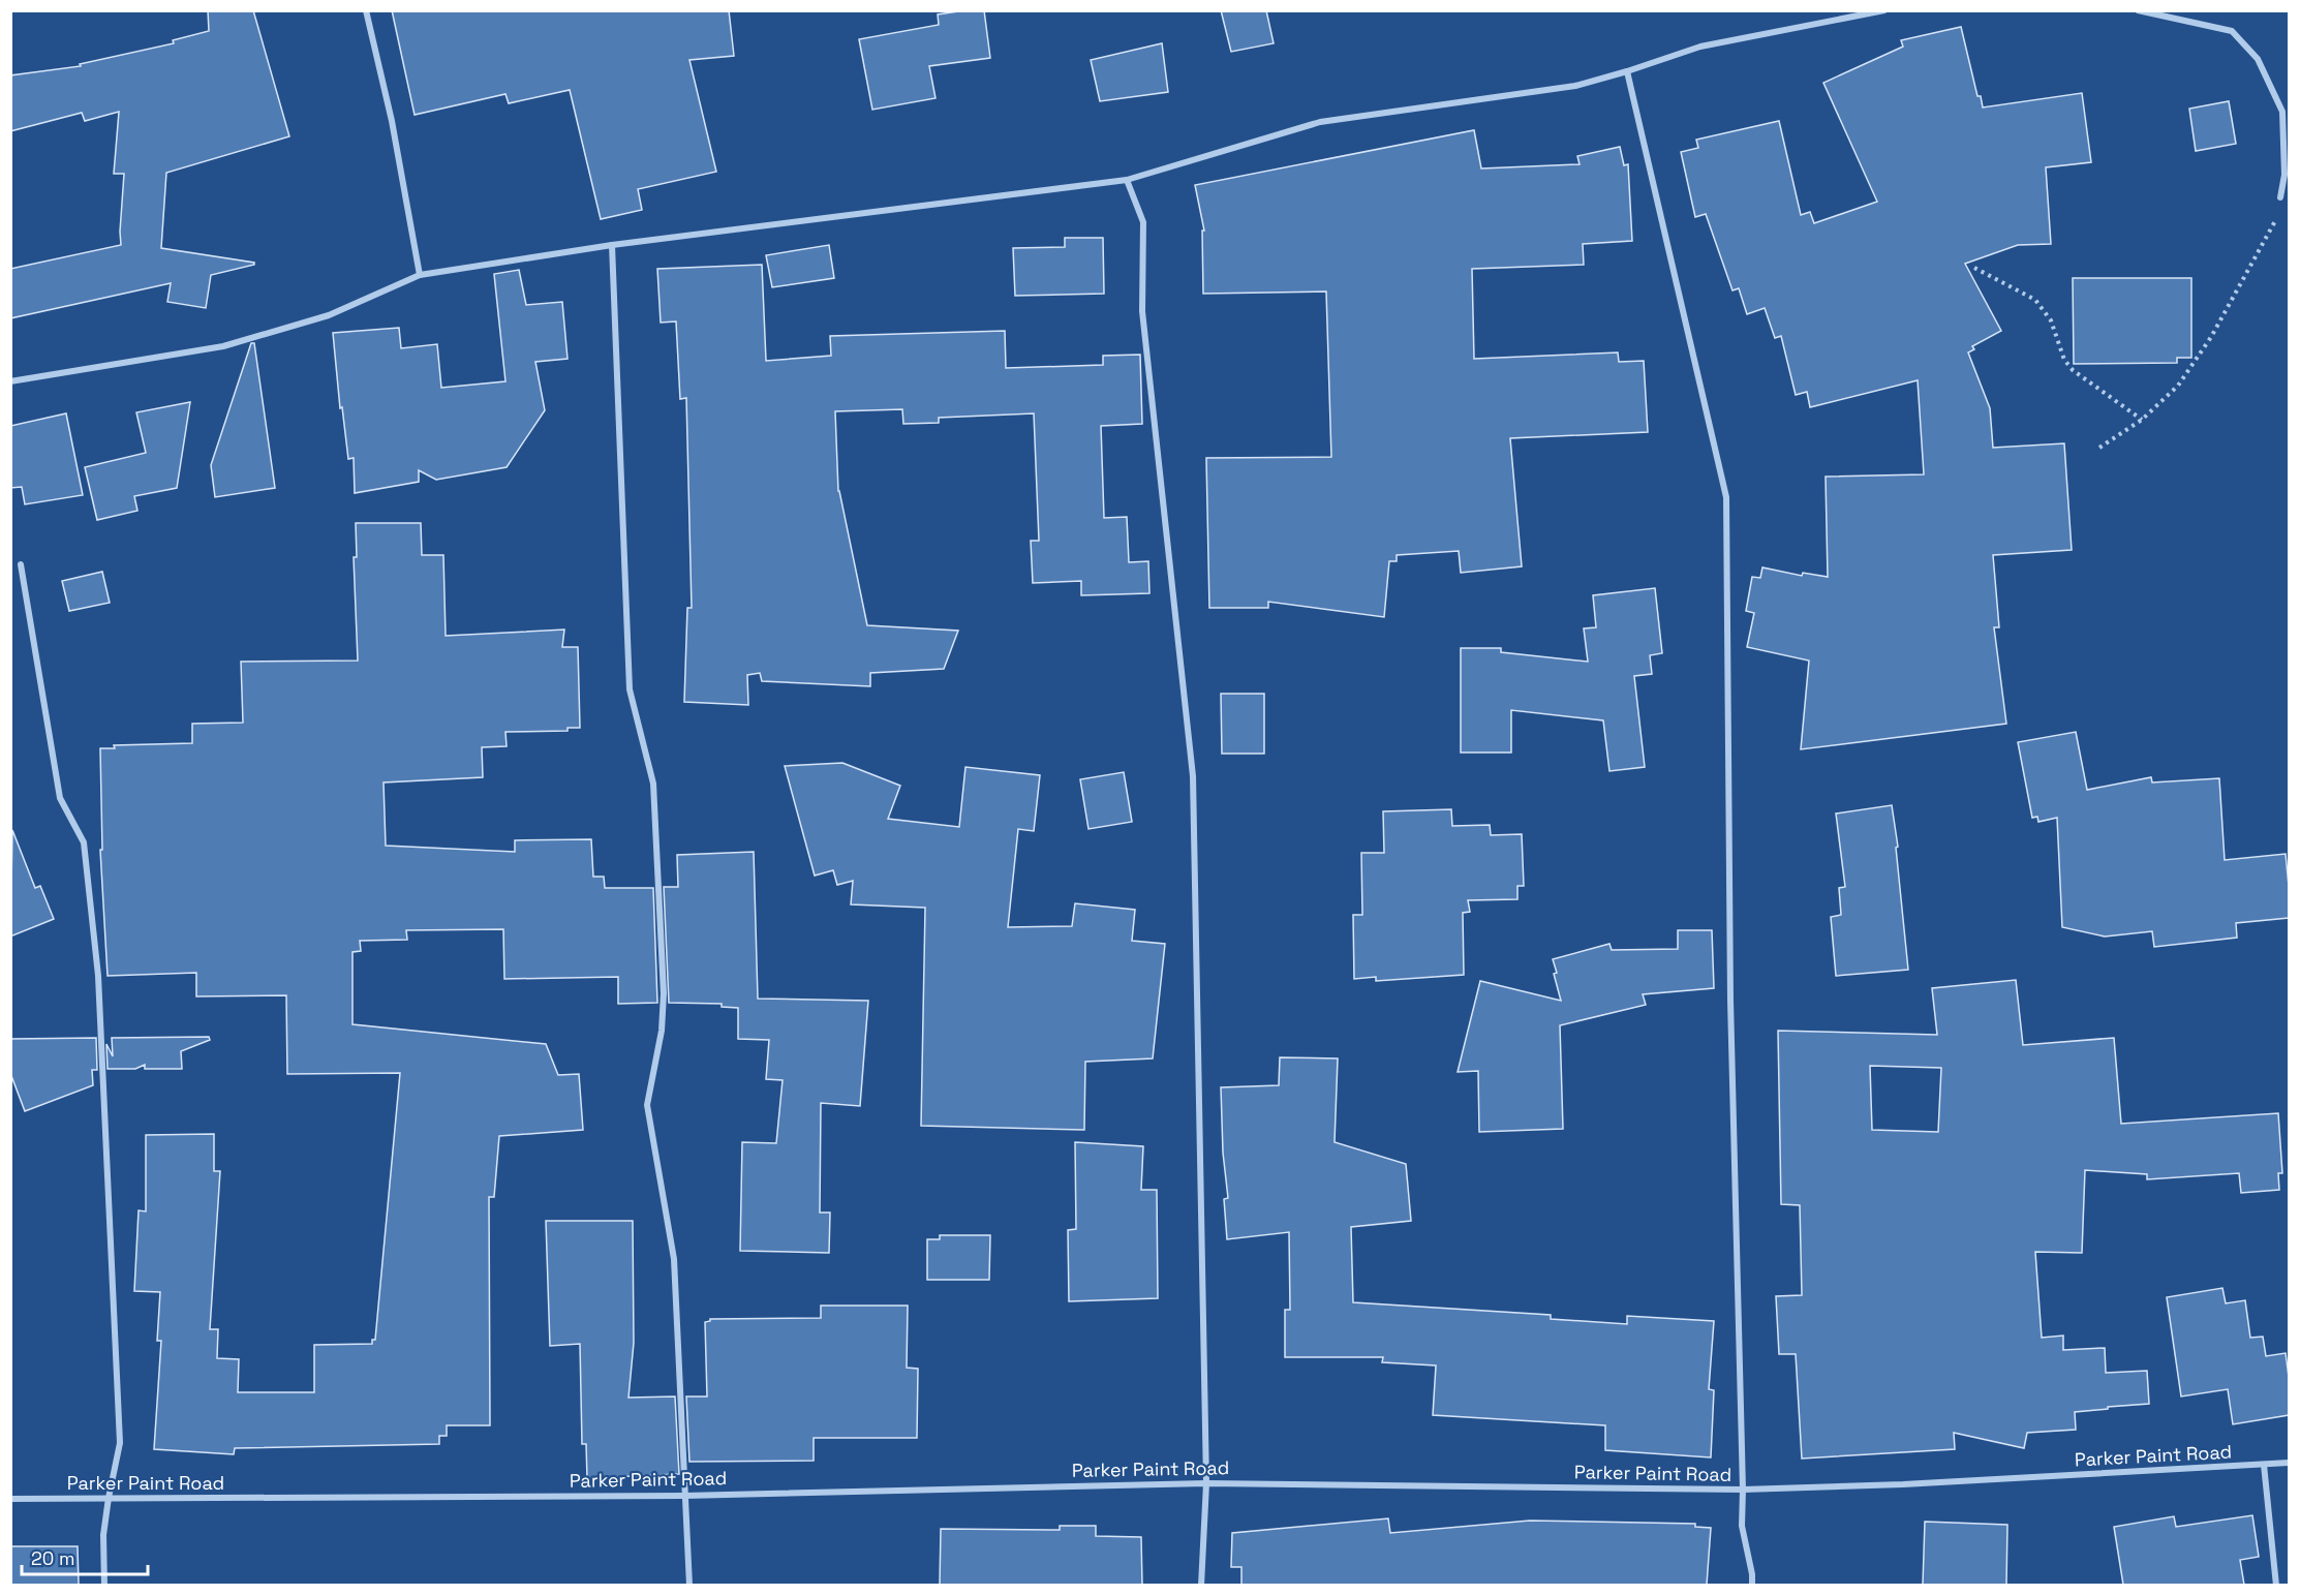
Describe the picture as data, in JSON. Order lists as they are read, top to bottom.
{
  "streets": {
    "street": ["Parker Paint Road"]
  },
  "scale_bar": "20 m"
}
